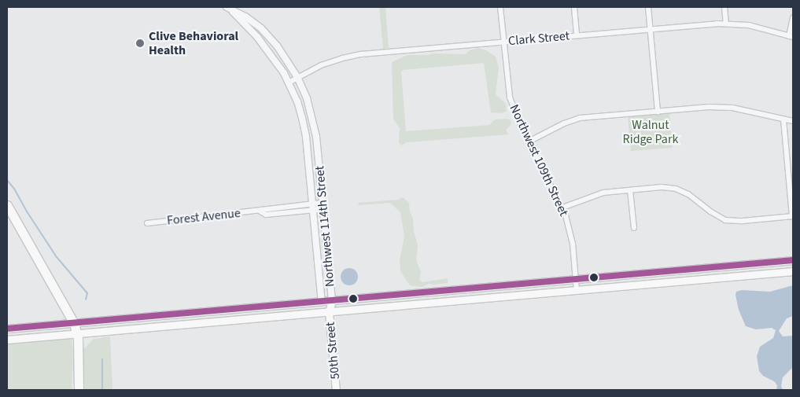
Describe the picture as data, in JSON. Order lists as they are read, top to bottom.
{
  "streets": {
    "main road": ["Northwest 114th Street", "50th Street"],
    "street": ["Clark Street", "Northwest 109th Street", "Forest Avenue"]
  },
  "crossings": [
    ["Clark Street", "Northwest 109th Street"],
    ["Clark Street", "Northwest 114th Street"],
    ["Forest Avenue", "Northwest 114th Street"],
    ["Northwest 114th Street", "50th Street"]
  ],
  "parks": ["Walnut Ridge Park"],
  "places": ["Clive Behavioral Health"]
}
